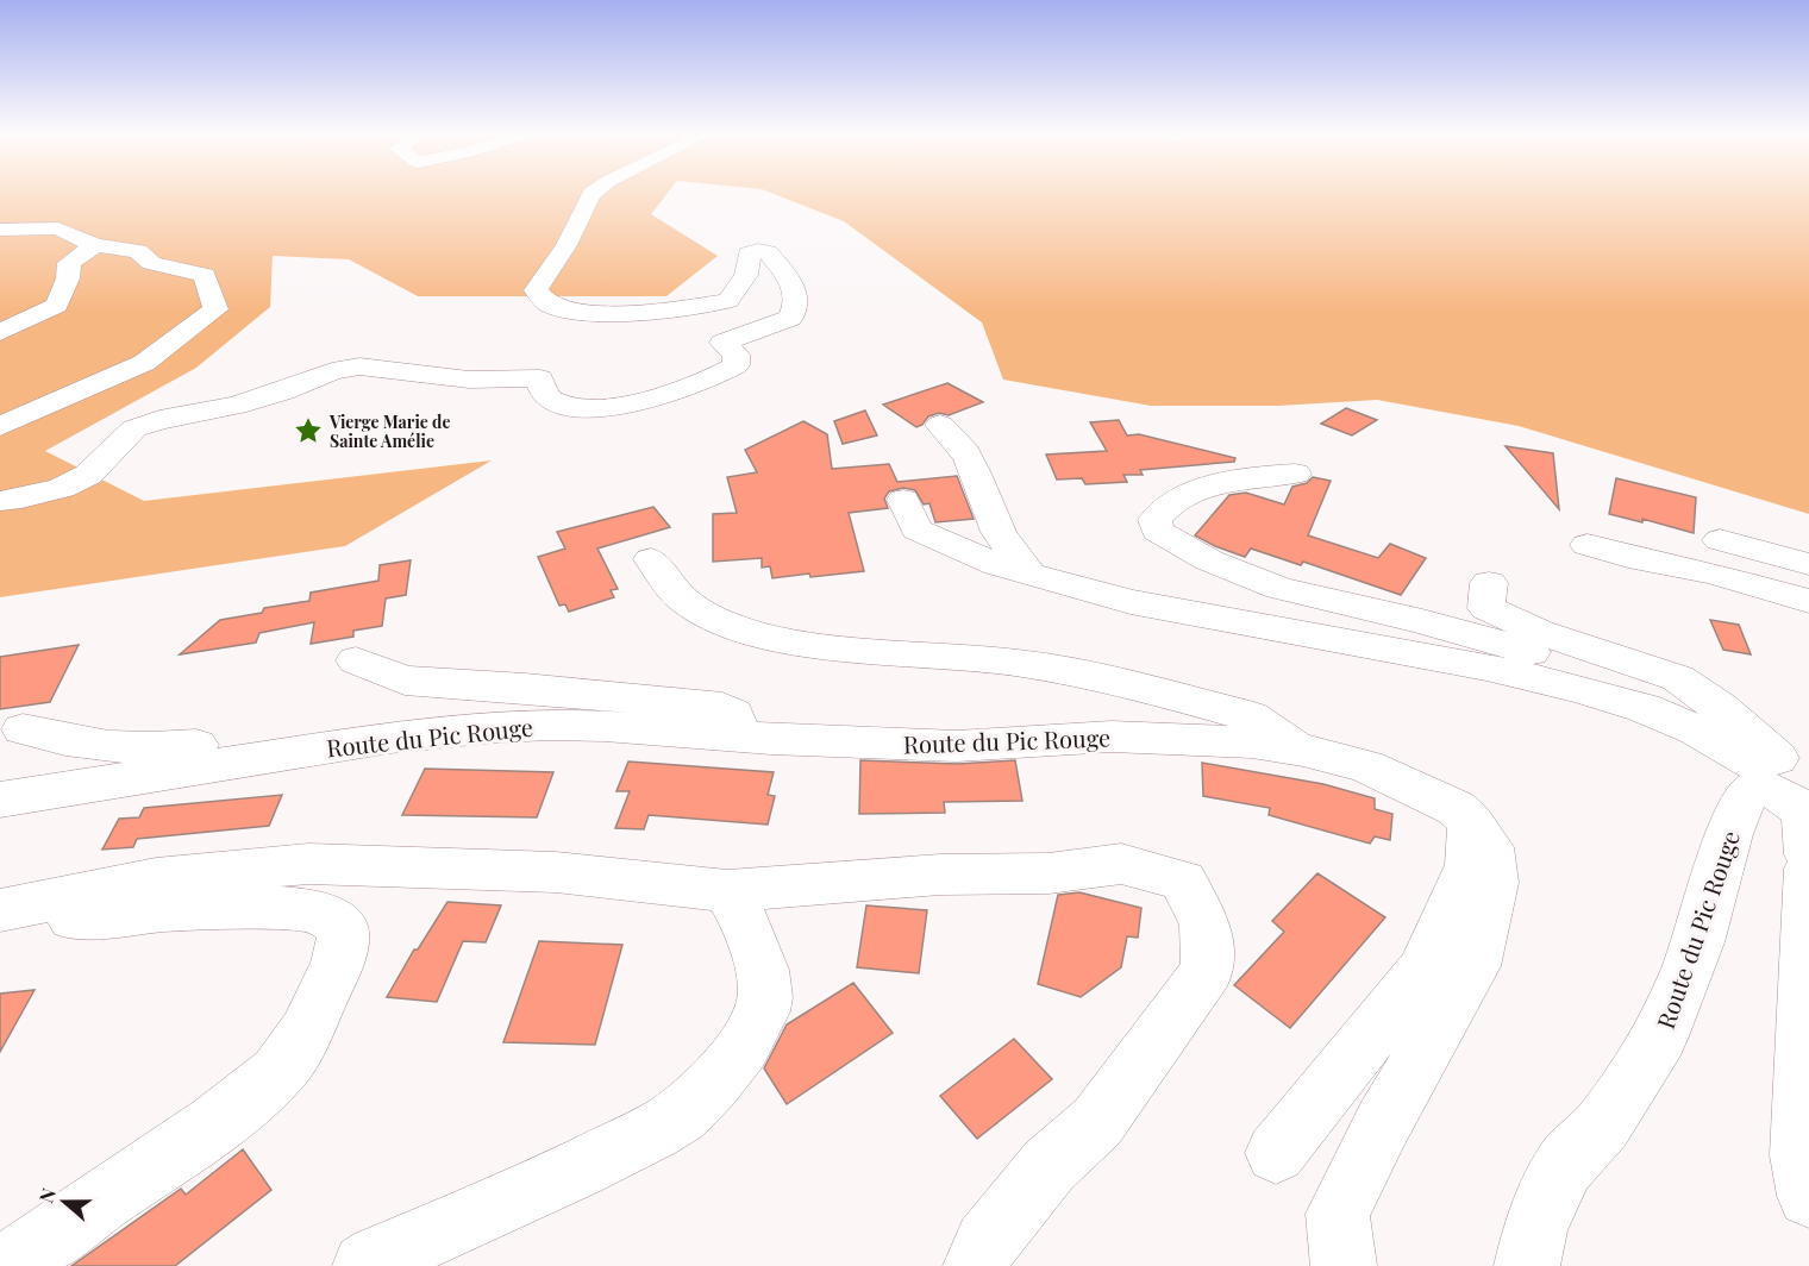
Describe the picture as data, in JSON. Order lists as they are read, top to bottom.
{
  "streets": {
    "street": ["Route du Pic Rouge"]
  },
  "places": {
    "place": ["Vierge Marie de Sainte Amélie"]
  },
  "north": "left"
}
